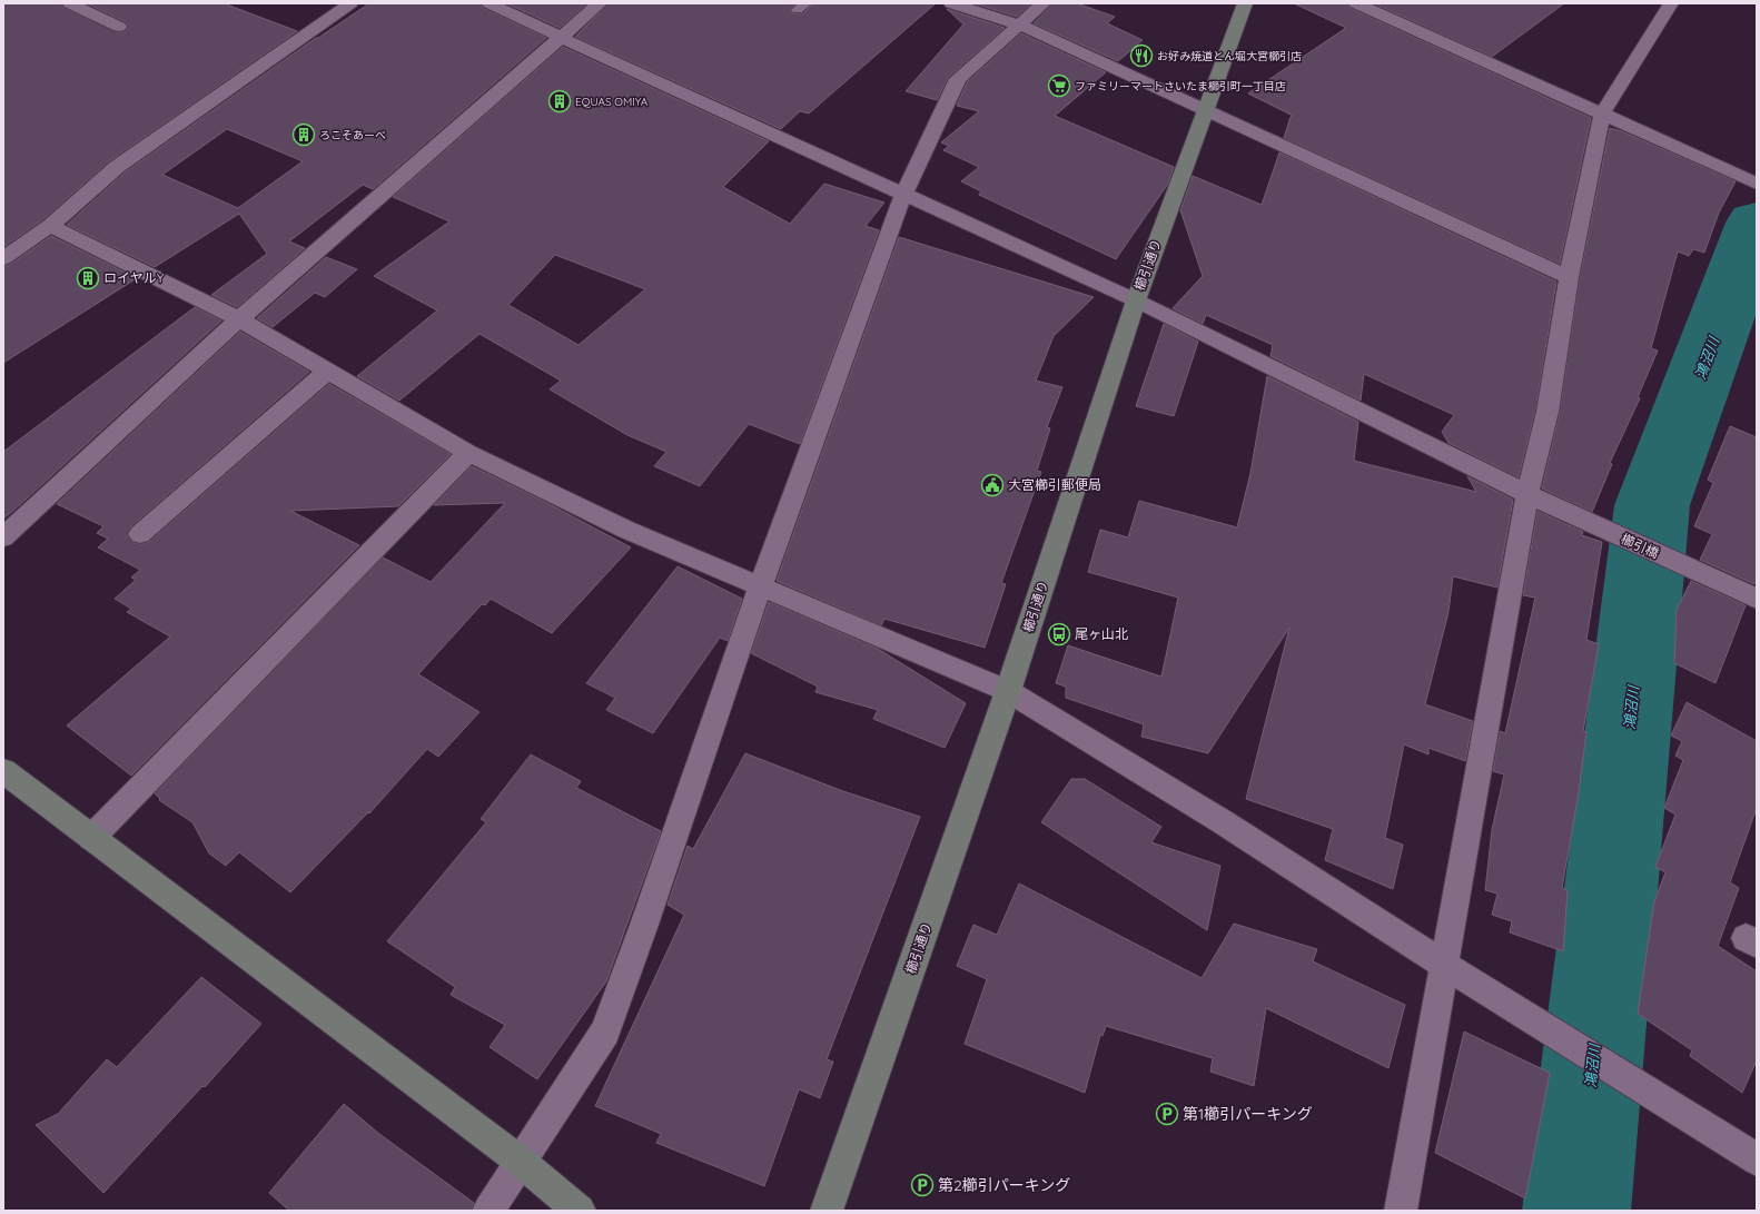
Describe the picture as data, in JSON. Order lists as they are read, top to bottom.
{
  "streets": {
    "street": ["櫛引通り", "櫛引橋"]
  },
  "crossings": [
    ["櫛引通り", "櫛引橋"]
  ],
  "water": ["鴻沼川"],
  "places": {
    "restaurant": ["お好み焼道とん堀大宮櫛引店"],
    "supermarket": ["ファミリーマートさいたま櫛引町一丁目店"],
    "building": ["EQUAS OMIYA", "ろこそあーべ", "ロイヤルY"],
    "public building": ["大宮櫛引郵便局"],
    "bus stop": ["尾ヶ山北"],
    "parking": ["第1櫛引パーキング", "第2櫛引パーキング"]
  }
}
